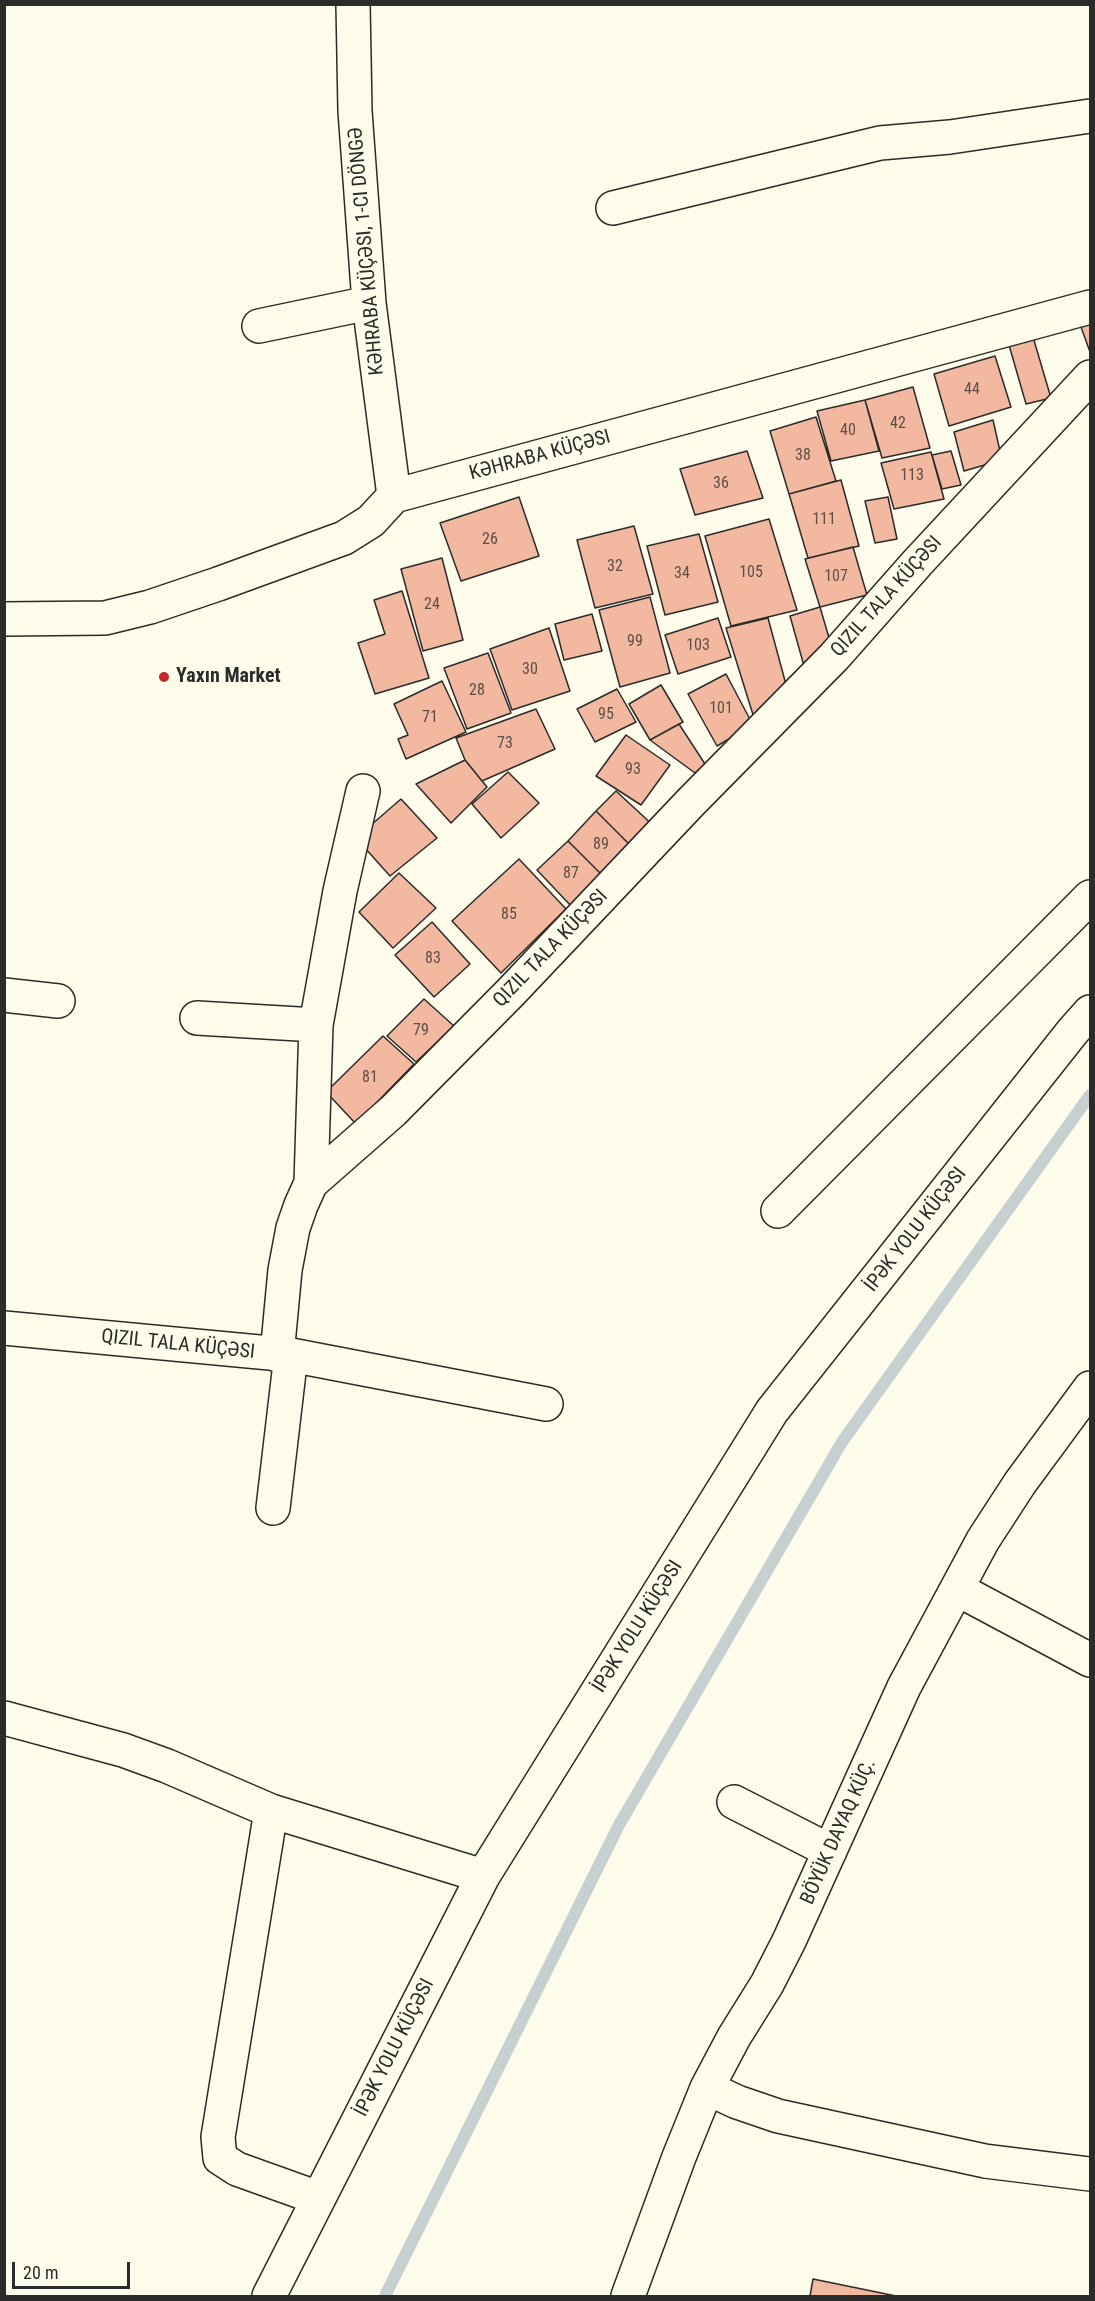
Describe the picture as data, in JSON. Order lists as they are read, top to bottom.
{
  "streets": {
    "street": [
      "KƏHRABA KÜÇƏSI, 1-CI DÖNGƏ",
      "KƏHRABA KÜÇƏSI",
      "İPƏK YOLU KÜÇƏSI",
      "BÖYÜK DAYAQ KÜÇ."
    ]
  },
  "crossings": [
    ["KƏHRABA KÜÇƏSI, 1-CI DÖNGƏ", "KƏHRABA KÜÇƏSI"]
  ],
  "places": ["Yaxın Market"],
  "house_numbers": [
    "44",
    "42",
    "40",
    "38",
    "113",
    "36",
    "111",
    "26",
    "32",
    "105",
    "34",
    "107",
    "24",
    "99",
    "103",
    "30",
    "28",
    "101",
    "95",
    "71",
    "73",
    "93",
    "89",
    "87",
    "85",
    "83",
    "79",
    "81"
  ],
  "scale_bar": "20 m"
}
